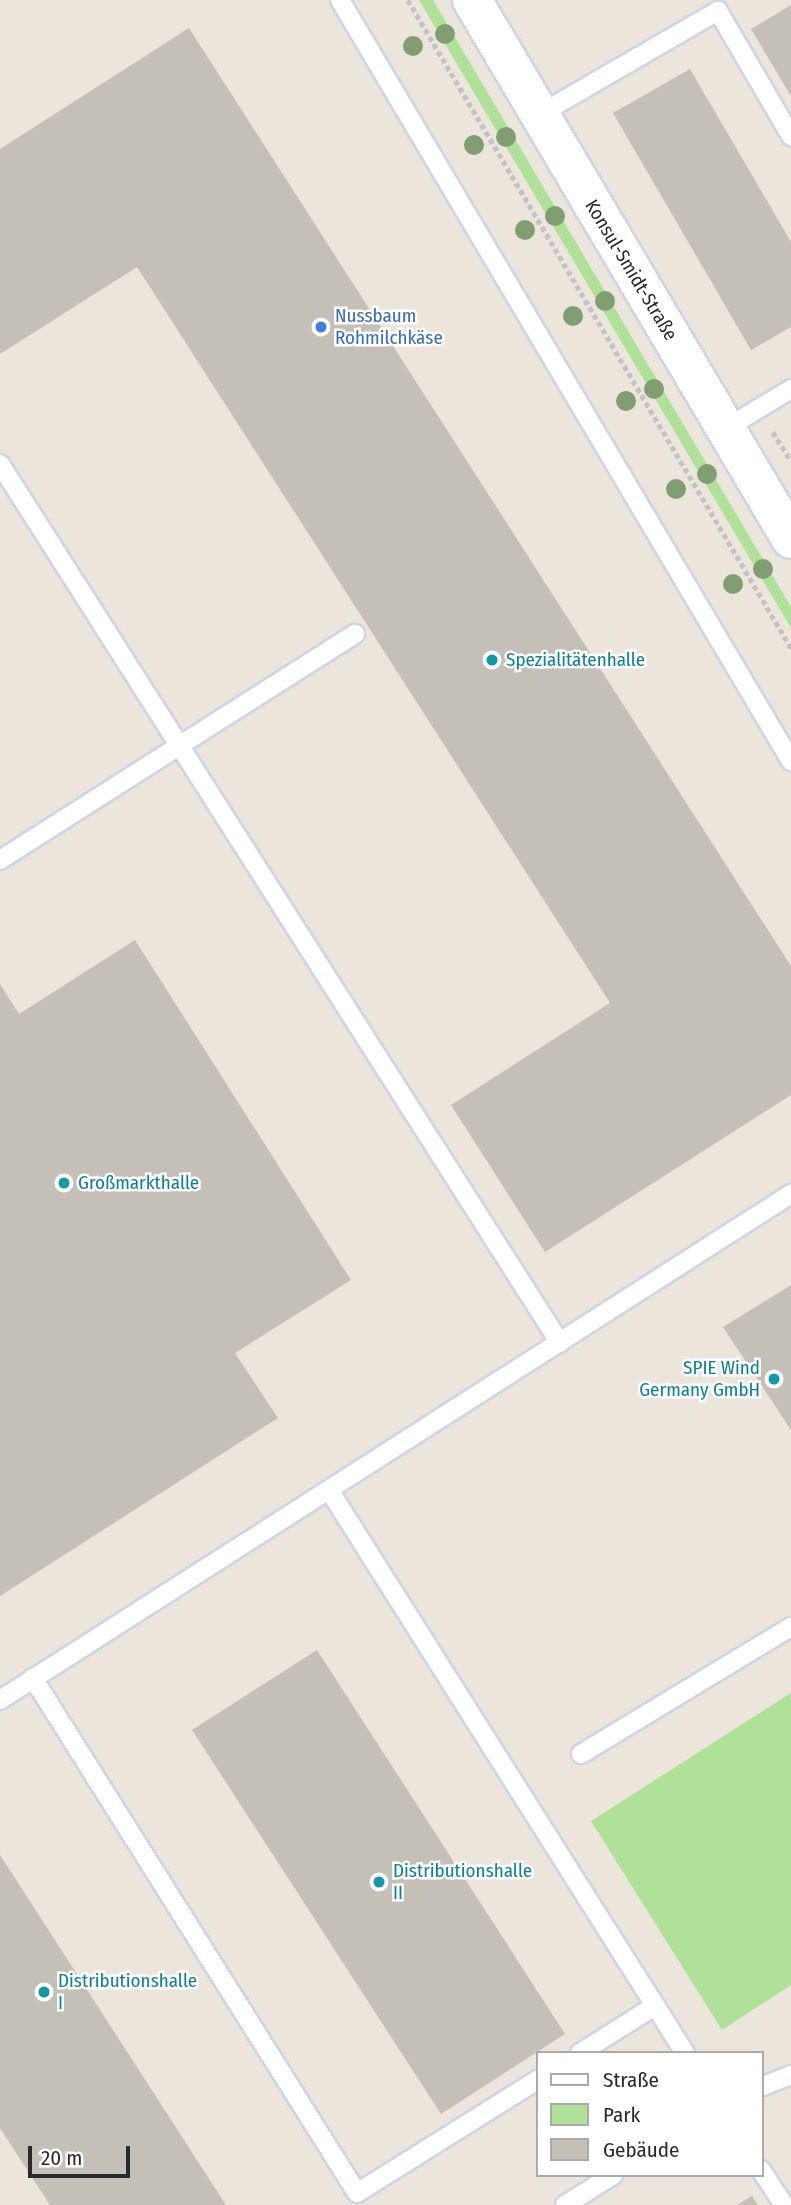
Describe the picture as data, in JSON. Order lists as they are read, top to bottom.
{
  "streets": {
    "street": ["Konsul-Smidt-Straße"]
  },
  "places": [
    "Nussbaum Rohmilchkäse",
    "Spezialitätenhalle",
    "Großmarkthalle",
    "SPIE Wind Germany GmbH",
    "Distributionshalle II",
    "Distributionshalle I"
  ],
  "legend": ["Straße", "Park", "Gebäude"],
  "scale_bar": "20 m"
}
